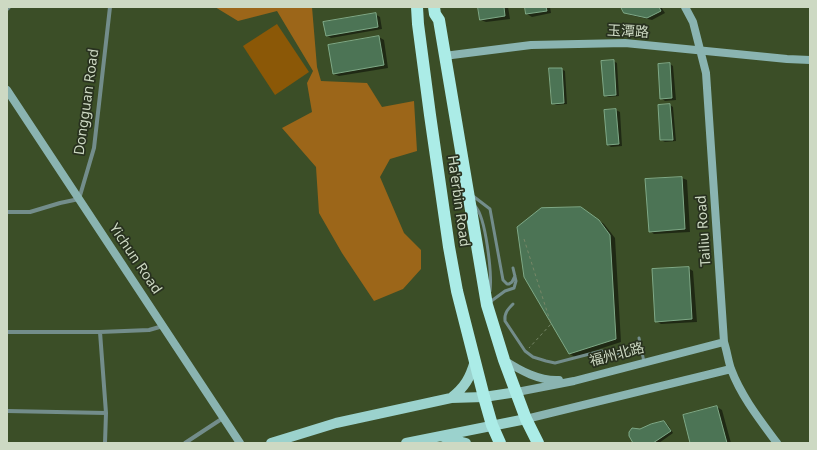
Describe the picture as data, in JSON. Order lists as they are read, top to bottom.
{
  "streets": {
    "highway": ["Ha'erbin Road"],
    "street": [
      "玉潭路",
      "Dongguan Road",
      "Tailiu Road",
      "Yichun Road",
      "福州北路"
    ]
  },
  "crossings": [
    ["玉潭路", "Ha'erbin Road"],
    ["玉潭路", "Tailiu Road"],
    ["Dongguan Road", "Yichun Road"],
    ["Ha'erbin Road", "福州北路"],
    ["Tailiu Road", "福州北路"]
  ]
}
